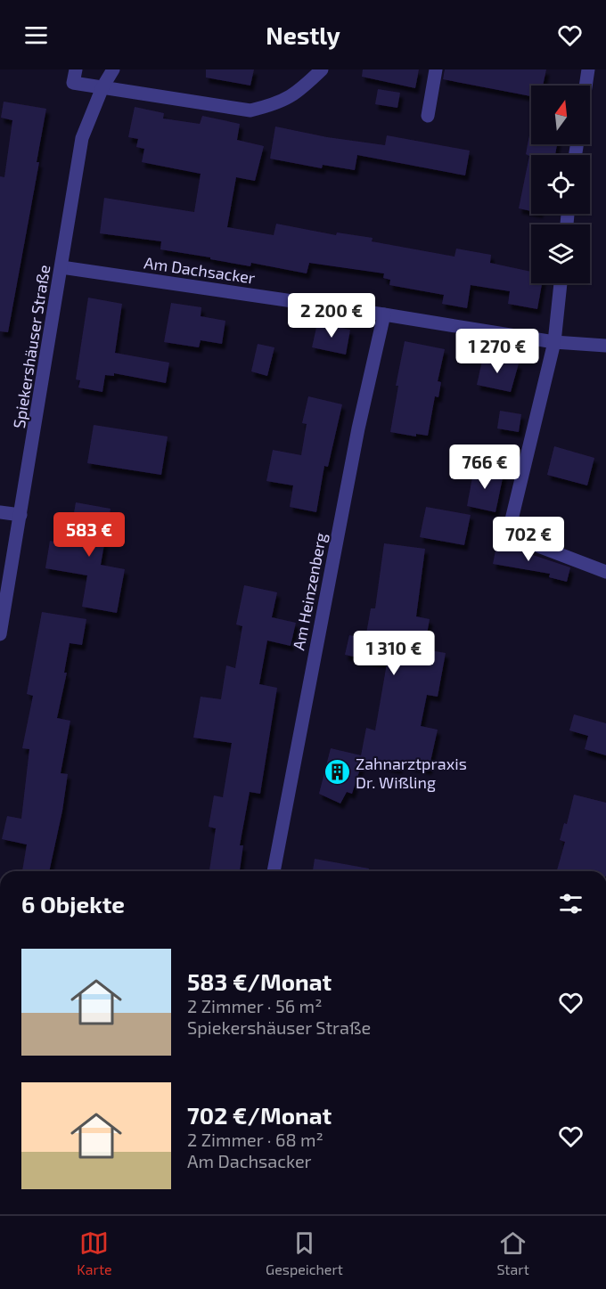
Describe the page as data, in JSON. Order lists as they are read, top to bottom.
{
  "streets": {
    "street": ["Am Dachsacker", "Spiekershäuser Straße", "Am Heinzenberg"]
  },
  "crossings": [
    ["Am Dachsacker", "Spiekershäuser Straße"],
    ["Am Dachsacker", "Am Heinzenberg"]
  ],
  "places": {
    "building": ["Zahnarztpraxis Dr. Wißling"]
  },
  "north": "top",
  "page": {
    "header": "Nestly",
    "price": [
      "2 200 €",
      "1 270 €",
      "766 €",
      "583 €",
      "702 €",
      "1 310 €"
    ],
    "heading": "6 Objekte",
    "list": [
      {
        "name": "583 €/Monat",
        "note": "2 Zimmer · 56 m² · Spiekershäuser Straße"
      },
      {
        "name": "702 €/Monat",
        "note": "2 Zimmer · 68 m² · Am Dachsacker"
      }
    ],
    "tabs": ["Karte", "Gespeichert", "Start"]
  }
}
